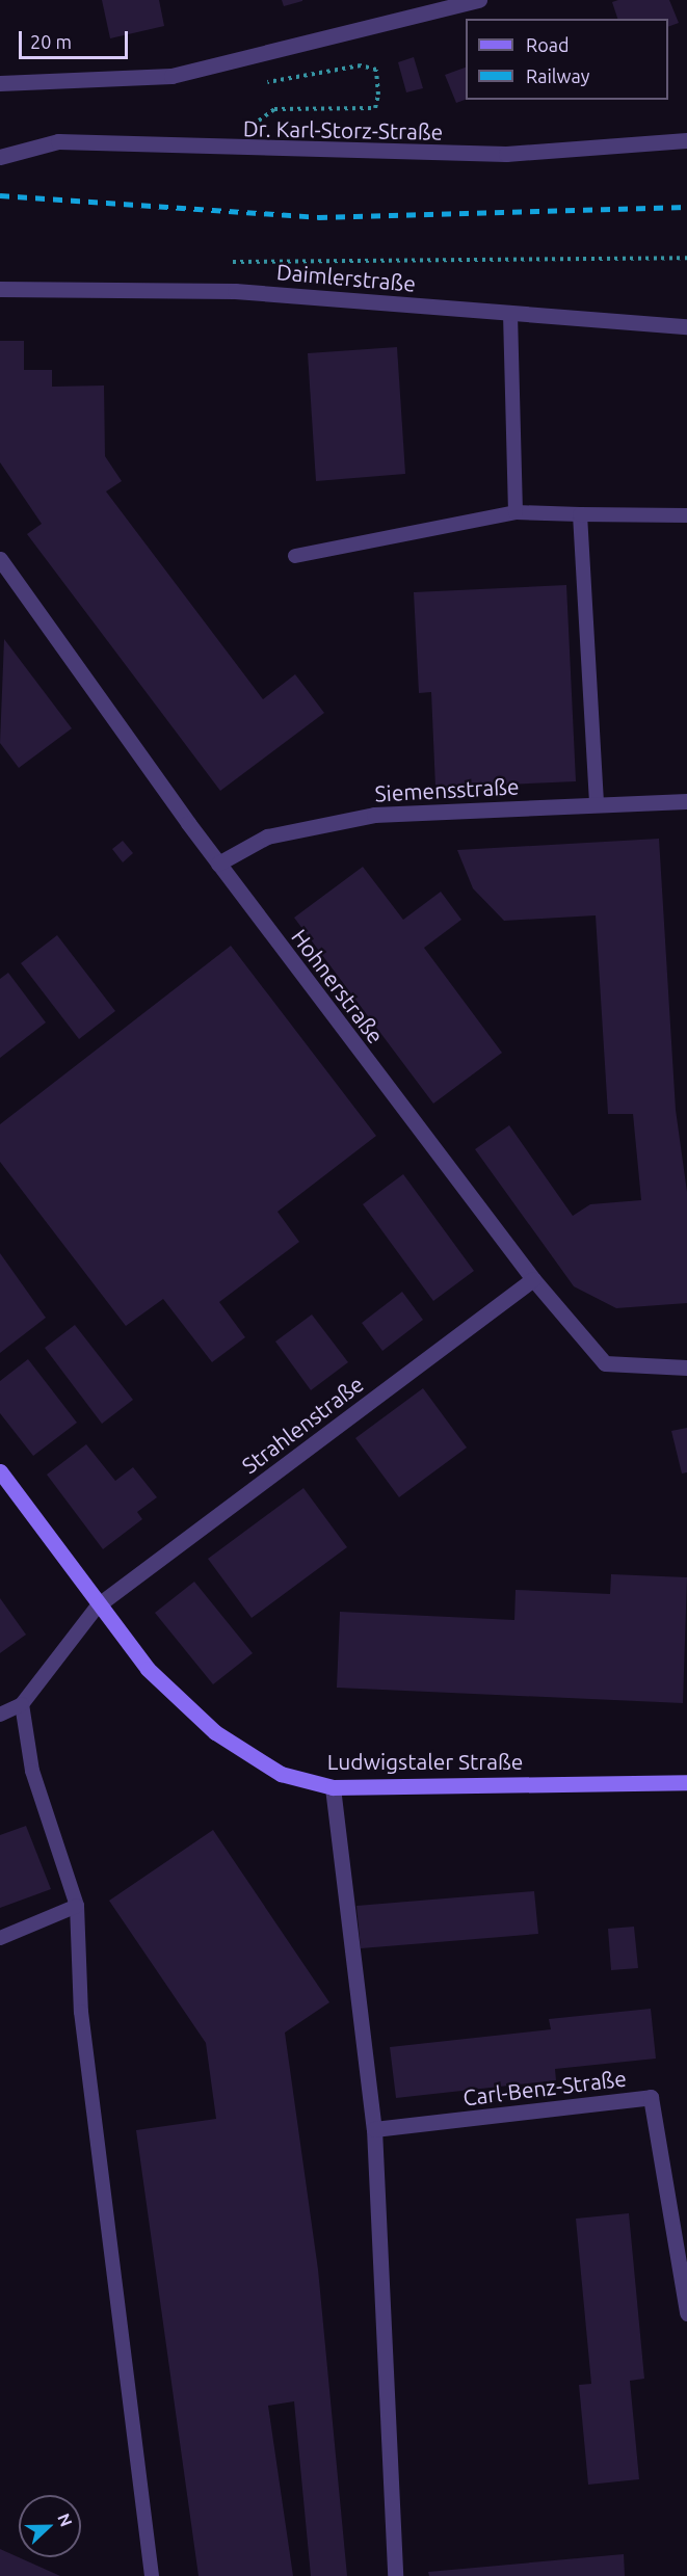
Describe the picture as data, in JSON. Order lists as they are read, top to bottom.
{
  "streets": {
    "main road": ["Ludwigstaler Straße"],
    "street": [
      "Dr. Karl-Storz-Straße",
      "Daimlerstraße",
      "Siemensstraße",
      "Hohnerstraße",
      "Strahlenstraße",
      "Carl-Benz-Straße"
    ]
  },
  "crossings": [
    ["Siemensstraße", "Hohnerstraße"],
    ["Hohnerstraße", "Strahlenstraße"],
    ["Strahlenstraße", "Ludwigstaler Straße"]
  ],
  "legend": ["Road", "Railway"],
  "scale_bar": "20 m",
  "north": "right"
}
